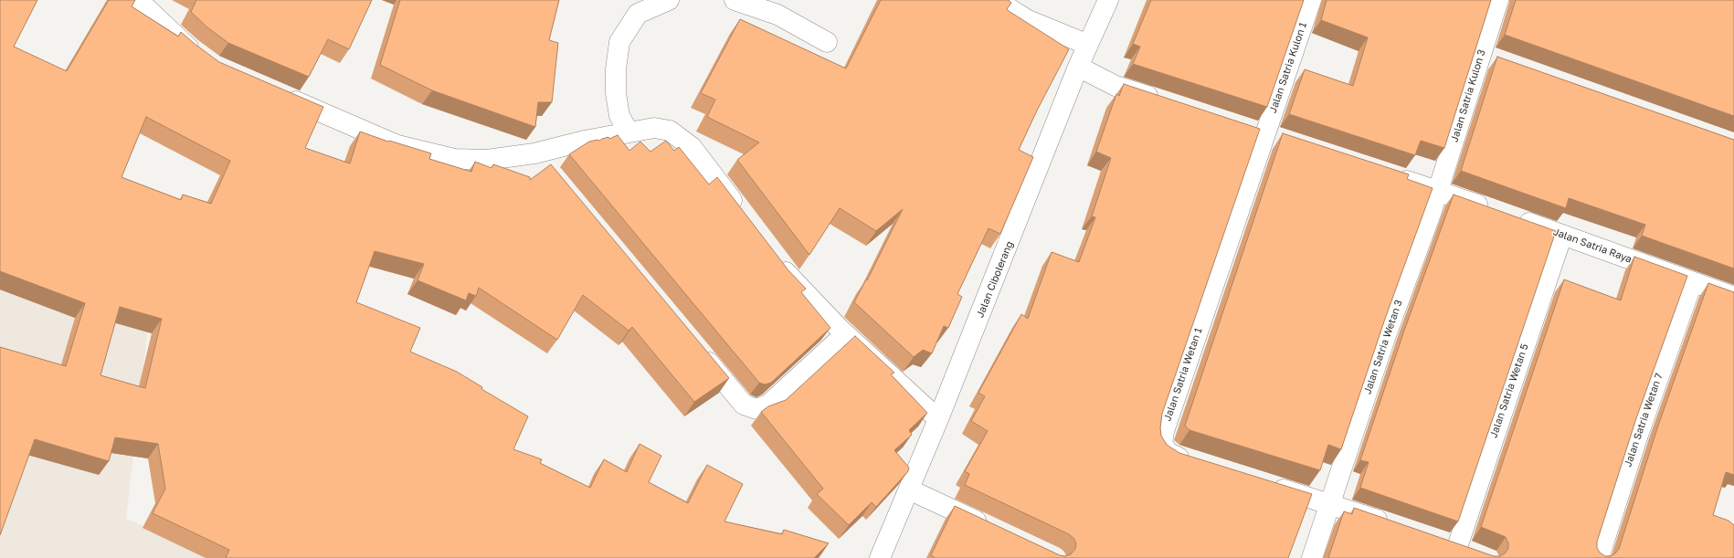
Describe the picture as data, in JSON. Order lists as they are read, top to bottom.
{
  "streets": {
    "street": [
      "Jalan Satria Kulon 1",
      "Jalan Satria Kulon 3",
      "Jalan Satria Raya",
      "Jalan Cibolerang",
      "Jalan Satria Wetan 3",
      "Jalan Satria Wetan 1",
      "Jalan Satria Wetan 5",
      "Jalan Satria Wetan 7"
    ]
  },
  "crossings": [
    ["Jalan Satria Kulon 1", "Jalan Satria Wetan 1"],
    ["Jalan Satria Kulon 3", "Jalan Satria Wetan 3"],
    ["Jalan Satria Raya", "Jalan Satria Wetan 5"],
    ["Jalan Satria Raya", "Jalan Satria Wetan 7"]
  ]
}
